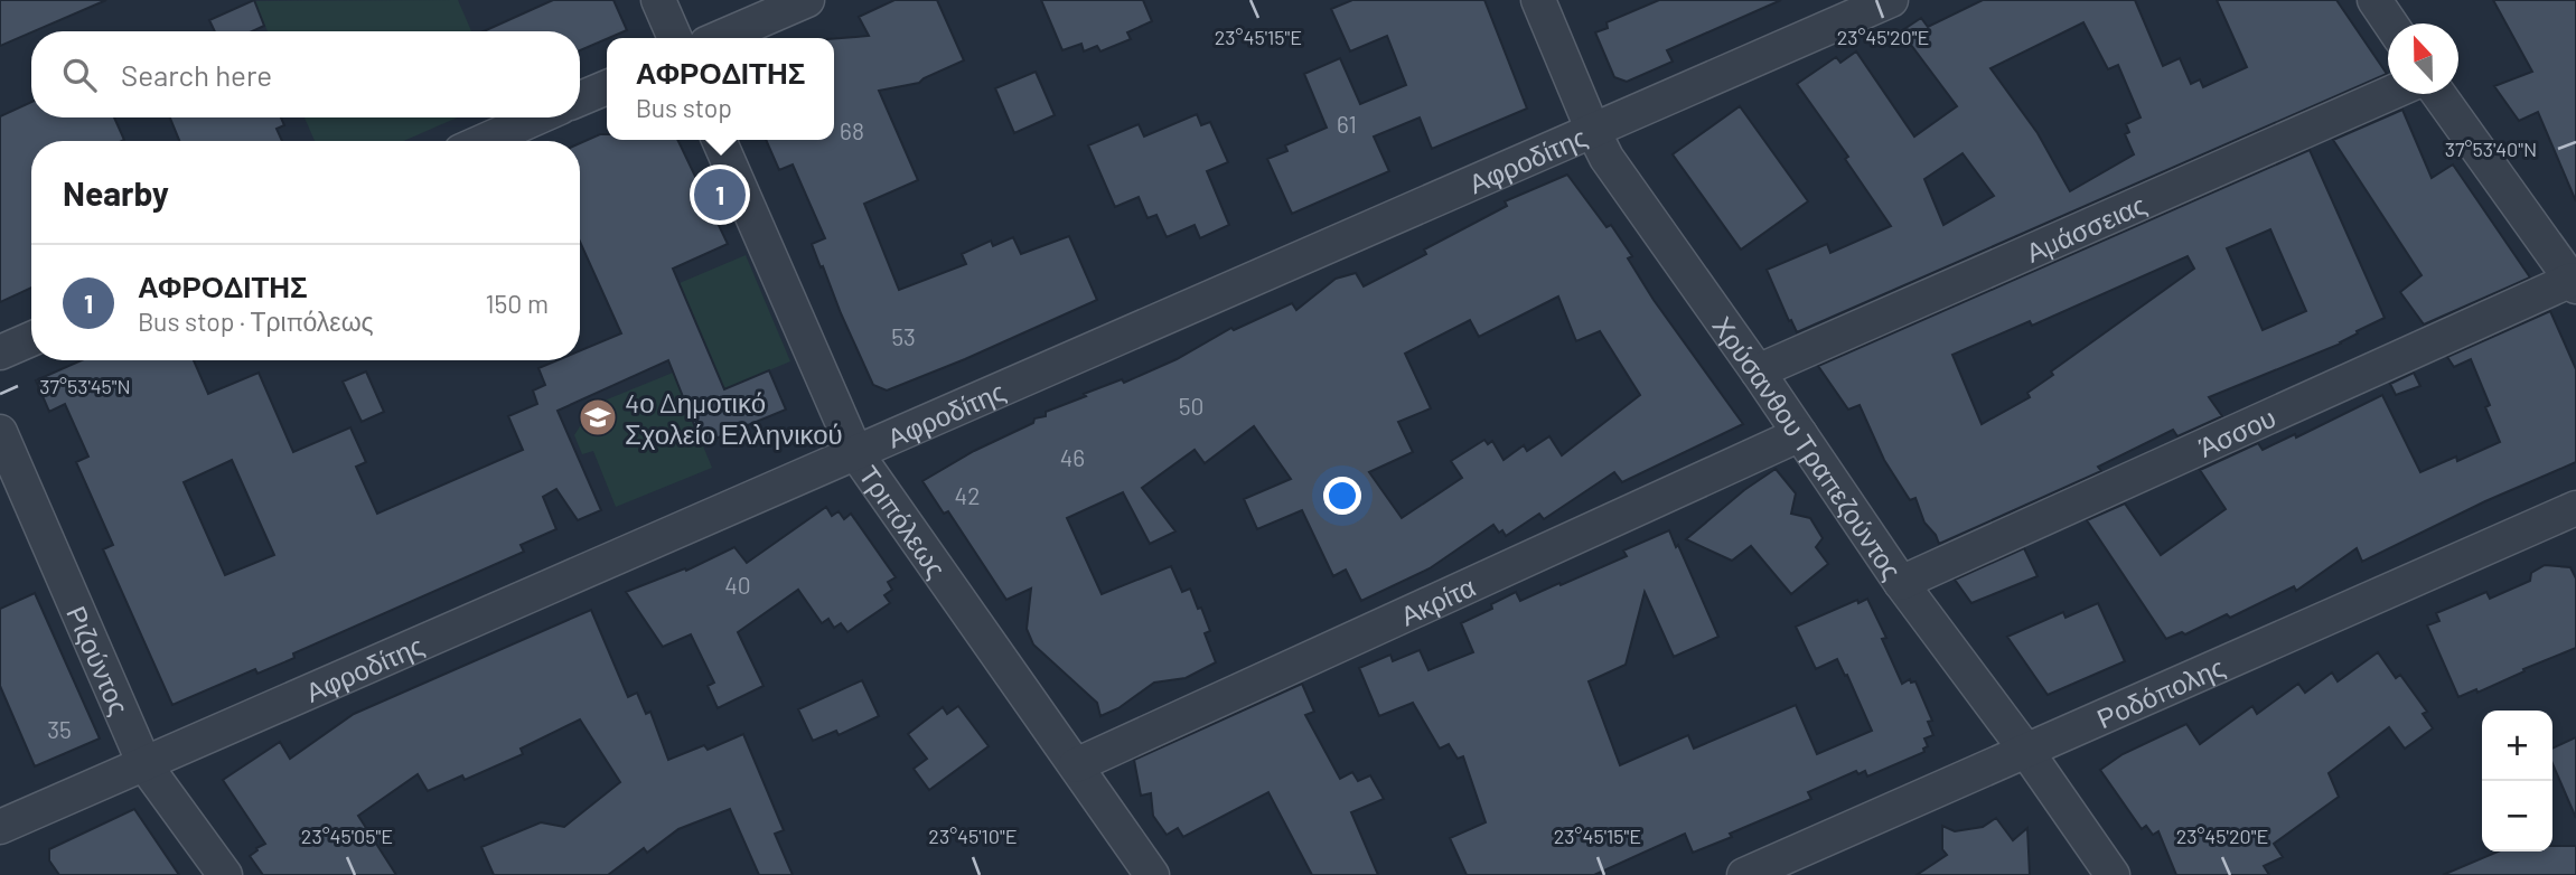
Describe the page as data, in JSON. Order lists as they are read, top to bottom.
{
  "streets": {
    "street": [
      "Αφροδίτης",
      "Αμάσσειας",
      "Άσσου",
      "Χρύσανθου Τραπεζούντος",
      "Τριπόλεως",
      "Ακρίτα",
      "Ριζούντος",
      "Ροδόπολης"
    ]
  },
  "crossings": [
    ["Αφροδίτης", "Χρύσανθου Τραπεζούντος"],
    ["Αφροδίτης", "Τριπόλεως"],
    ["Αφροδίτης", "Ριζούντος"],
    ["Αμάσσειας", "Χρύσανθου Τραπεζούντος"],
    ["Άσσου", "Χρύσανθου Τραπεζούντος"],
    ["Χρύσανθου Τραπεζούντος", "Ακρίτα"],
    ["Χρύσανθου Τραπεζούντος", "Ροδόπολης"],
    ["Τριπόλεως", "Ακρίτα"]
  ],
  "places": {
    "school or university": ["4ο Δημοτικό Σχολείο Ελληνικού"]
  },
  "house_numbers": [
    "61",
    "68",
    "53",
    "50",
    "46",
    "42",
    "40",
    "35"
  ],
  "north": "top",
  "page": {
    "search": "Search here",
    "popup": ["ΑΦΡΟΔΙΤΗΣ", "Bus stop"],
    "heading": "Nearby",
    "pins": "1",
    "list": [
      {
        "mark": "1",
        "name": "ΑΦΡΟΔΙΤΗΣ",
        "note": "Bus stop · Τριπόλεως",
        "value": "150 m"
      }
    ],
    "map_buttons": ["+", "−"]
  },
  "coordinates": [
    "23°45'15\"E",
    "23°45'20\"E",
    "37°53'40\"N",
    "37°53'45\"N",
    "23°45'05\"E",
    "23°45'10\"E"
  ]
}
